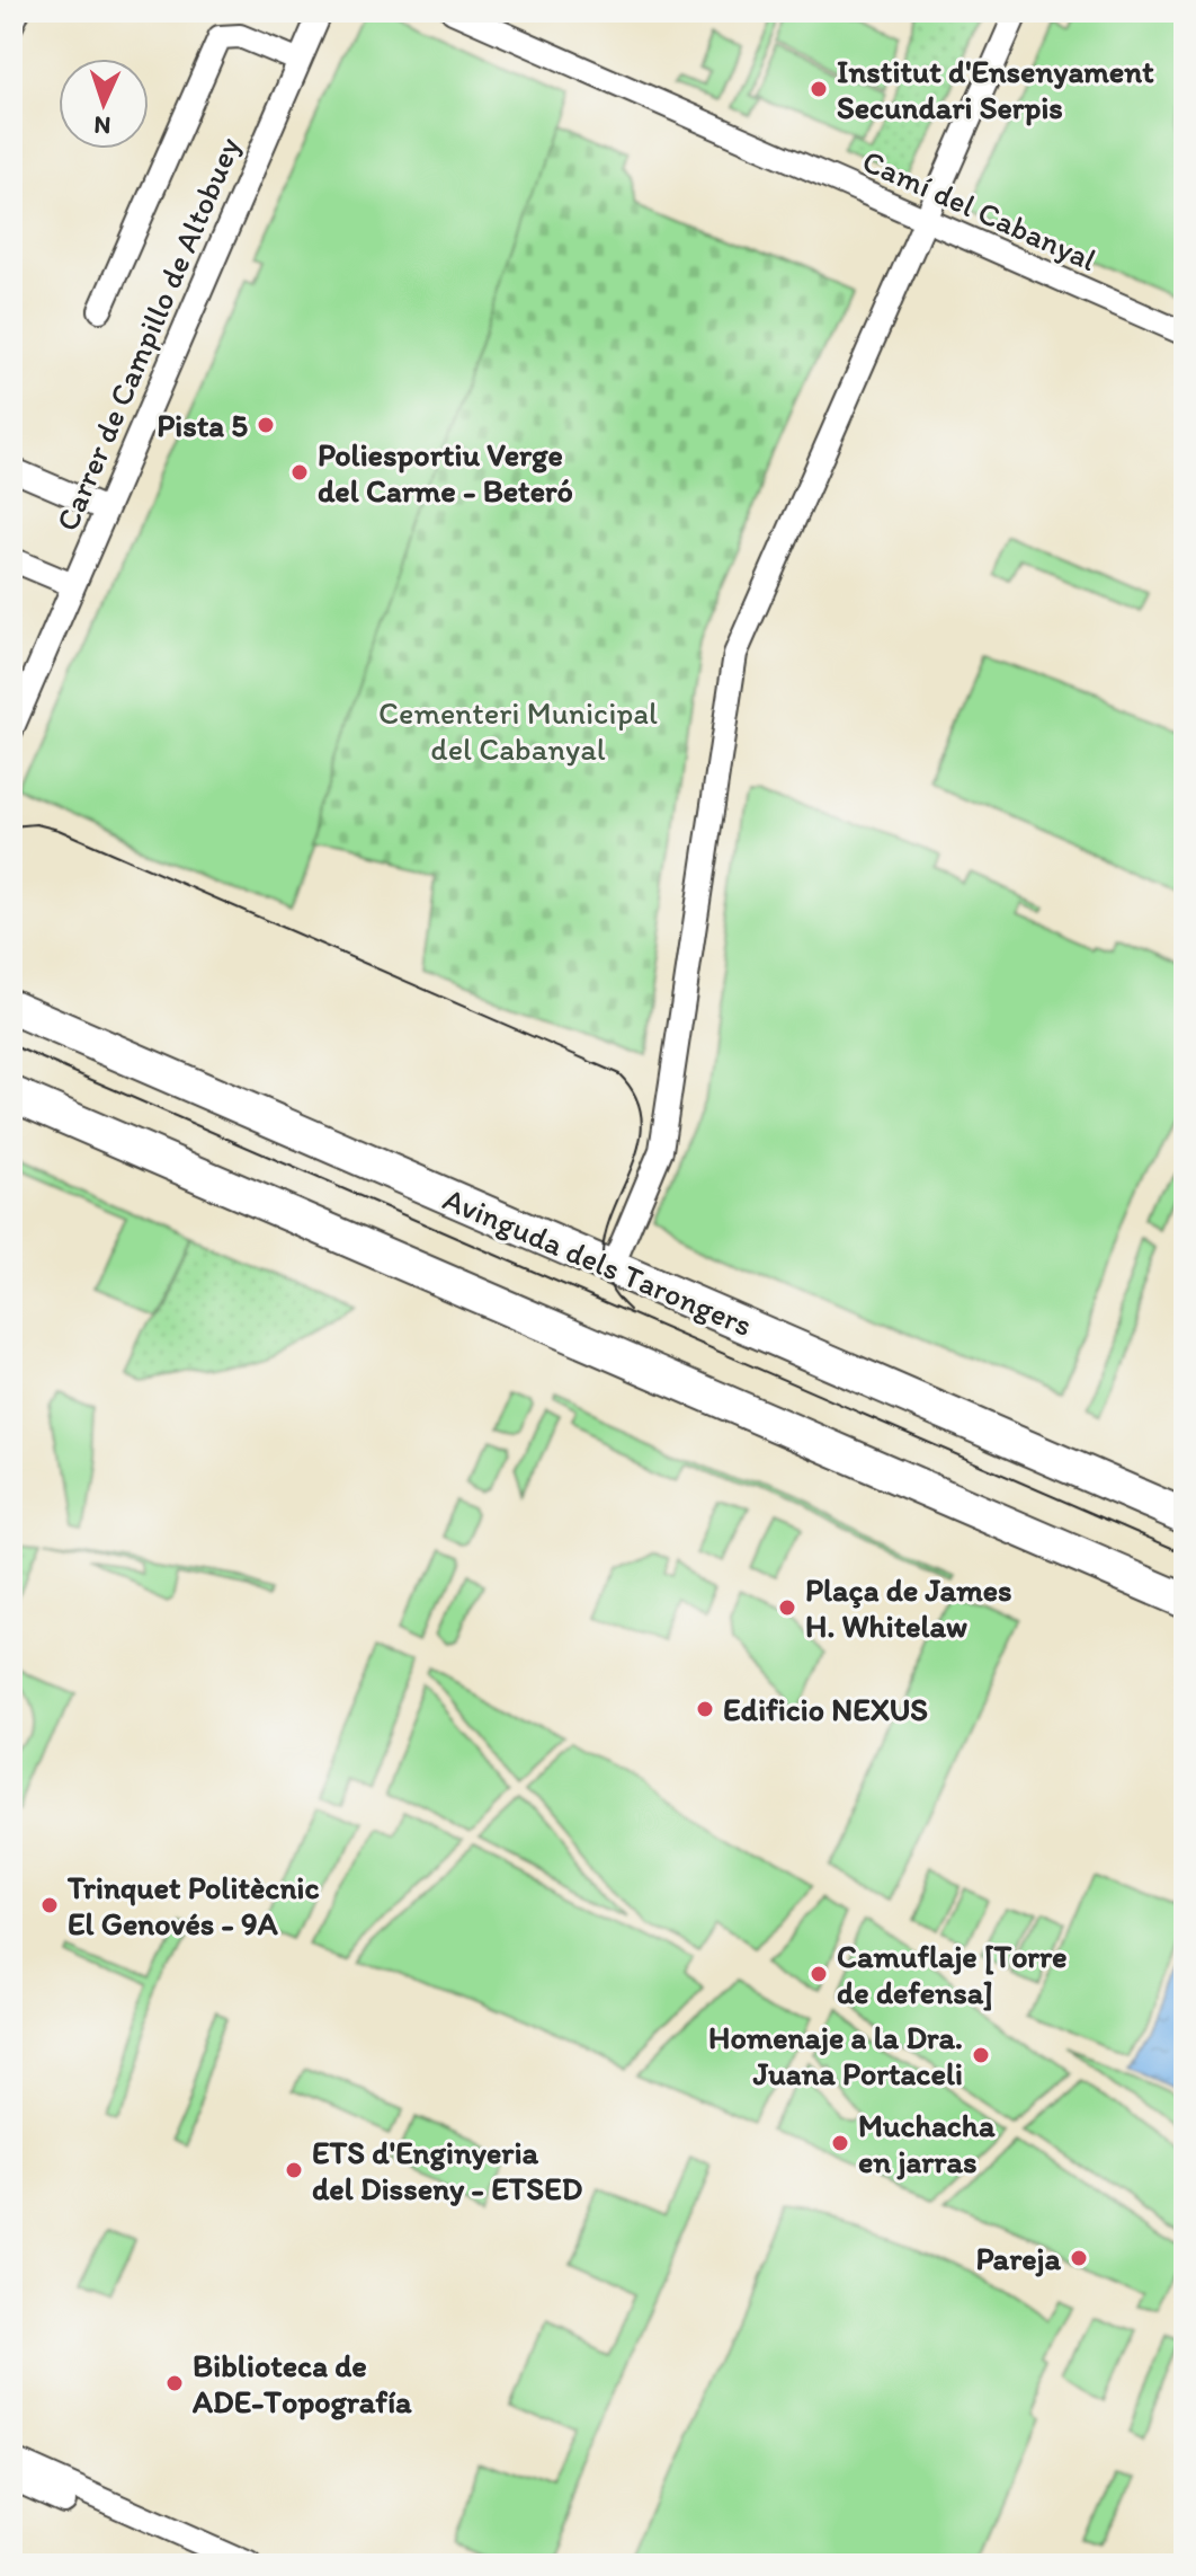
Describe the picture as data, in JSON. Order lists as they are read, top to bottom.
{
  "streets": {
    "main road": ["Avinguda dels Tarongers"],
    "street": ["Camí del Cabanyal", "Carrer de Campillo de Altobuey"]
  },
  "parks": ["Cementeri Municipal del Cabanyal"],
  "places": [
    "Institut d'Ensenyament Secundari Serpis",
    "Pista 5",
    "Poliesportiu Verge del Carme - Beteró",
    "Plaça de James H. Whitelaw",
    "Edificio NEXUS",
    "Trinquet Politècnic El Genovés - 9A",
    "Camuflaje [Torre de defensa]",
    "Homenaje a la Dra. Juana Portaceli",
    "Muchacha en jarras",
    "ETS d'Enginyeria del Disseny - ETSED",
    "Pareja",
    "Biblioteca de ADE-Topografía"
  ],
  "north": "bottom"
}
